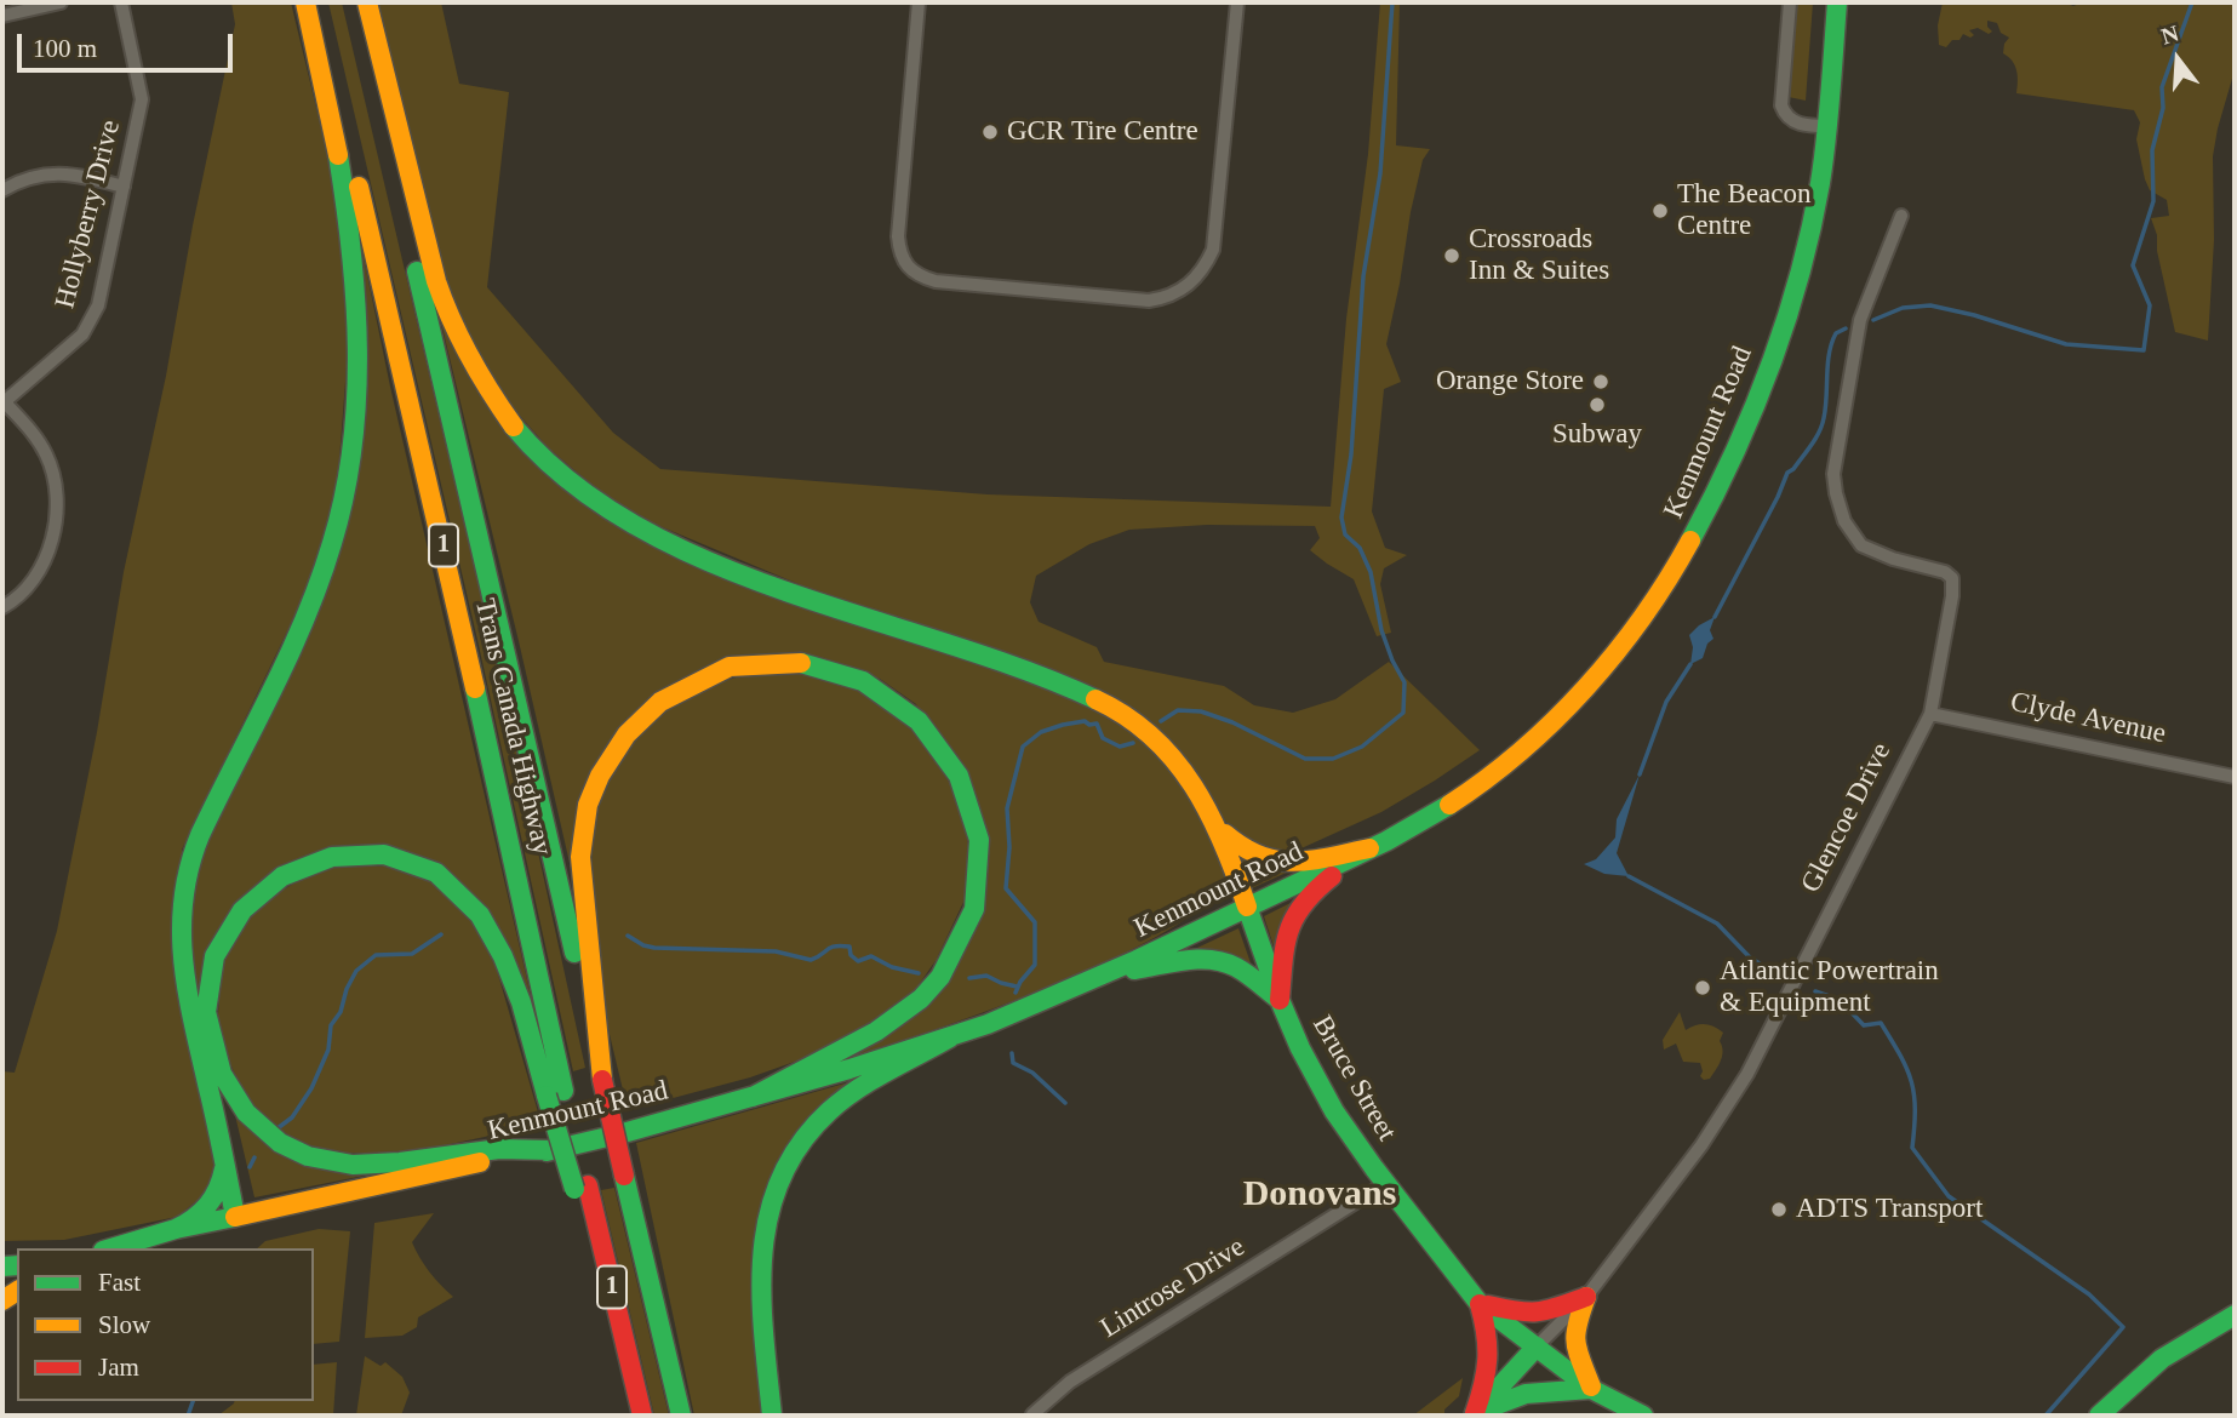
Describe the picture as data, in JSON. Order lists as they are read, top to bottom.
{
  "streets": {
    "main road": [
      "Kenmount Road",
      "1",
      "Trans Canada Highway",
      "Glencoe Drive",
      "Bruce Street"
    ],
    "street": ["Hollyberry Drive", "Clyde Avenue", "Lintrose Drive"]
  },
  "crossings": [
    ["Kenmount Road", "Bruce Street"],
    ["Clyde Avenue", "Glencoe Drive"],
    ["Glencoe Drive", "Bruce Street"],
    ["Bruce Street", "Lintrose Drive"]
  ],
  "districts": ["Donovans"],
  "places": [
    "GCR Tire Centre",
    "The Beacon Centre",
    "Crossroads Inn & Suites",
    "Orange Store",
    "Subway",
    "Atlantic Powertrain & Equipment",
    "ADTS Transport"
  ],
  "legend": ["Fast", "Slow", "Jam"],
  "scale_bar": "100 m",
  "north": "top"
}
